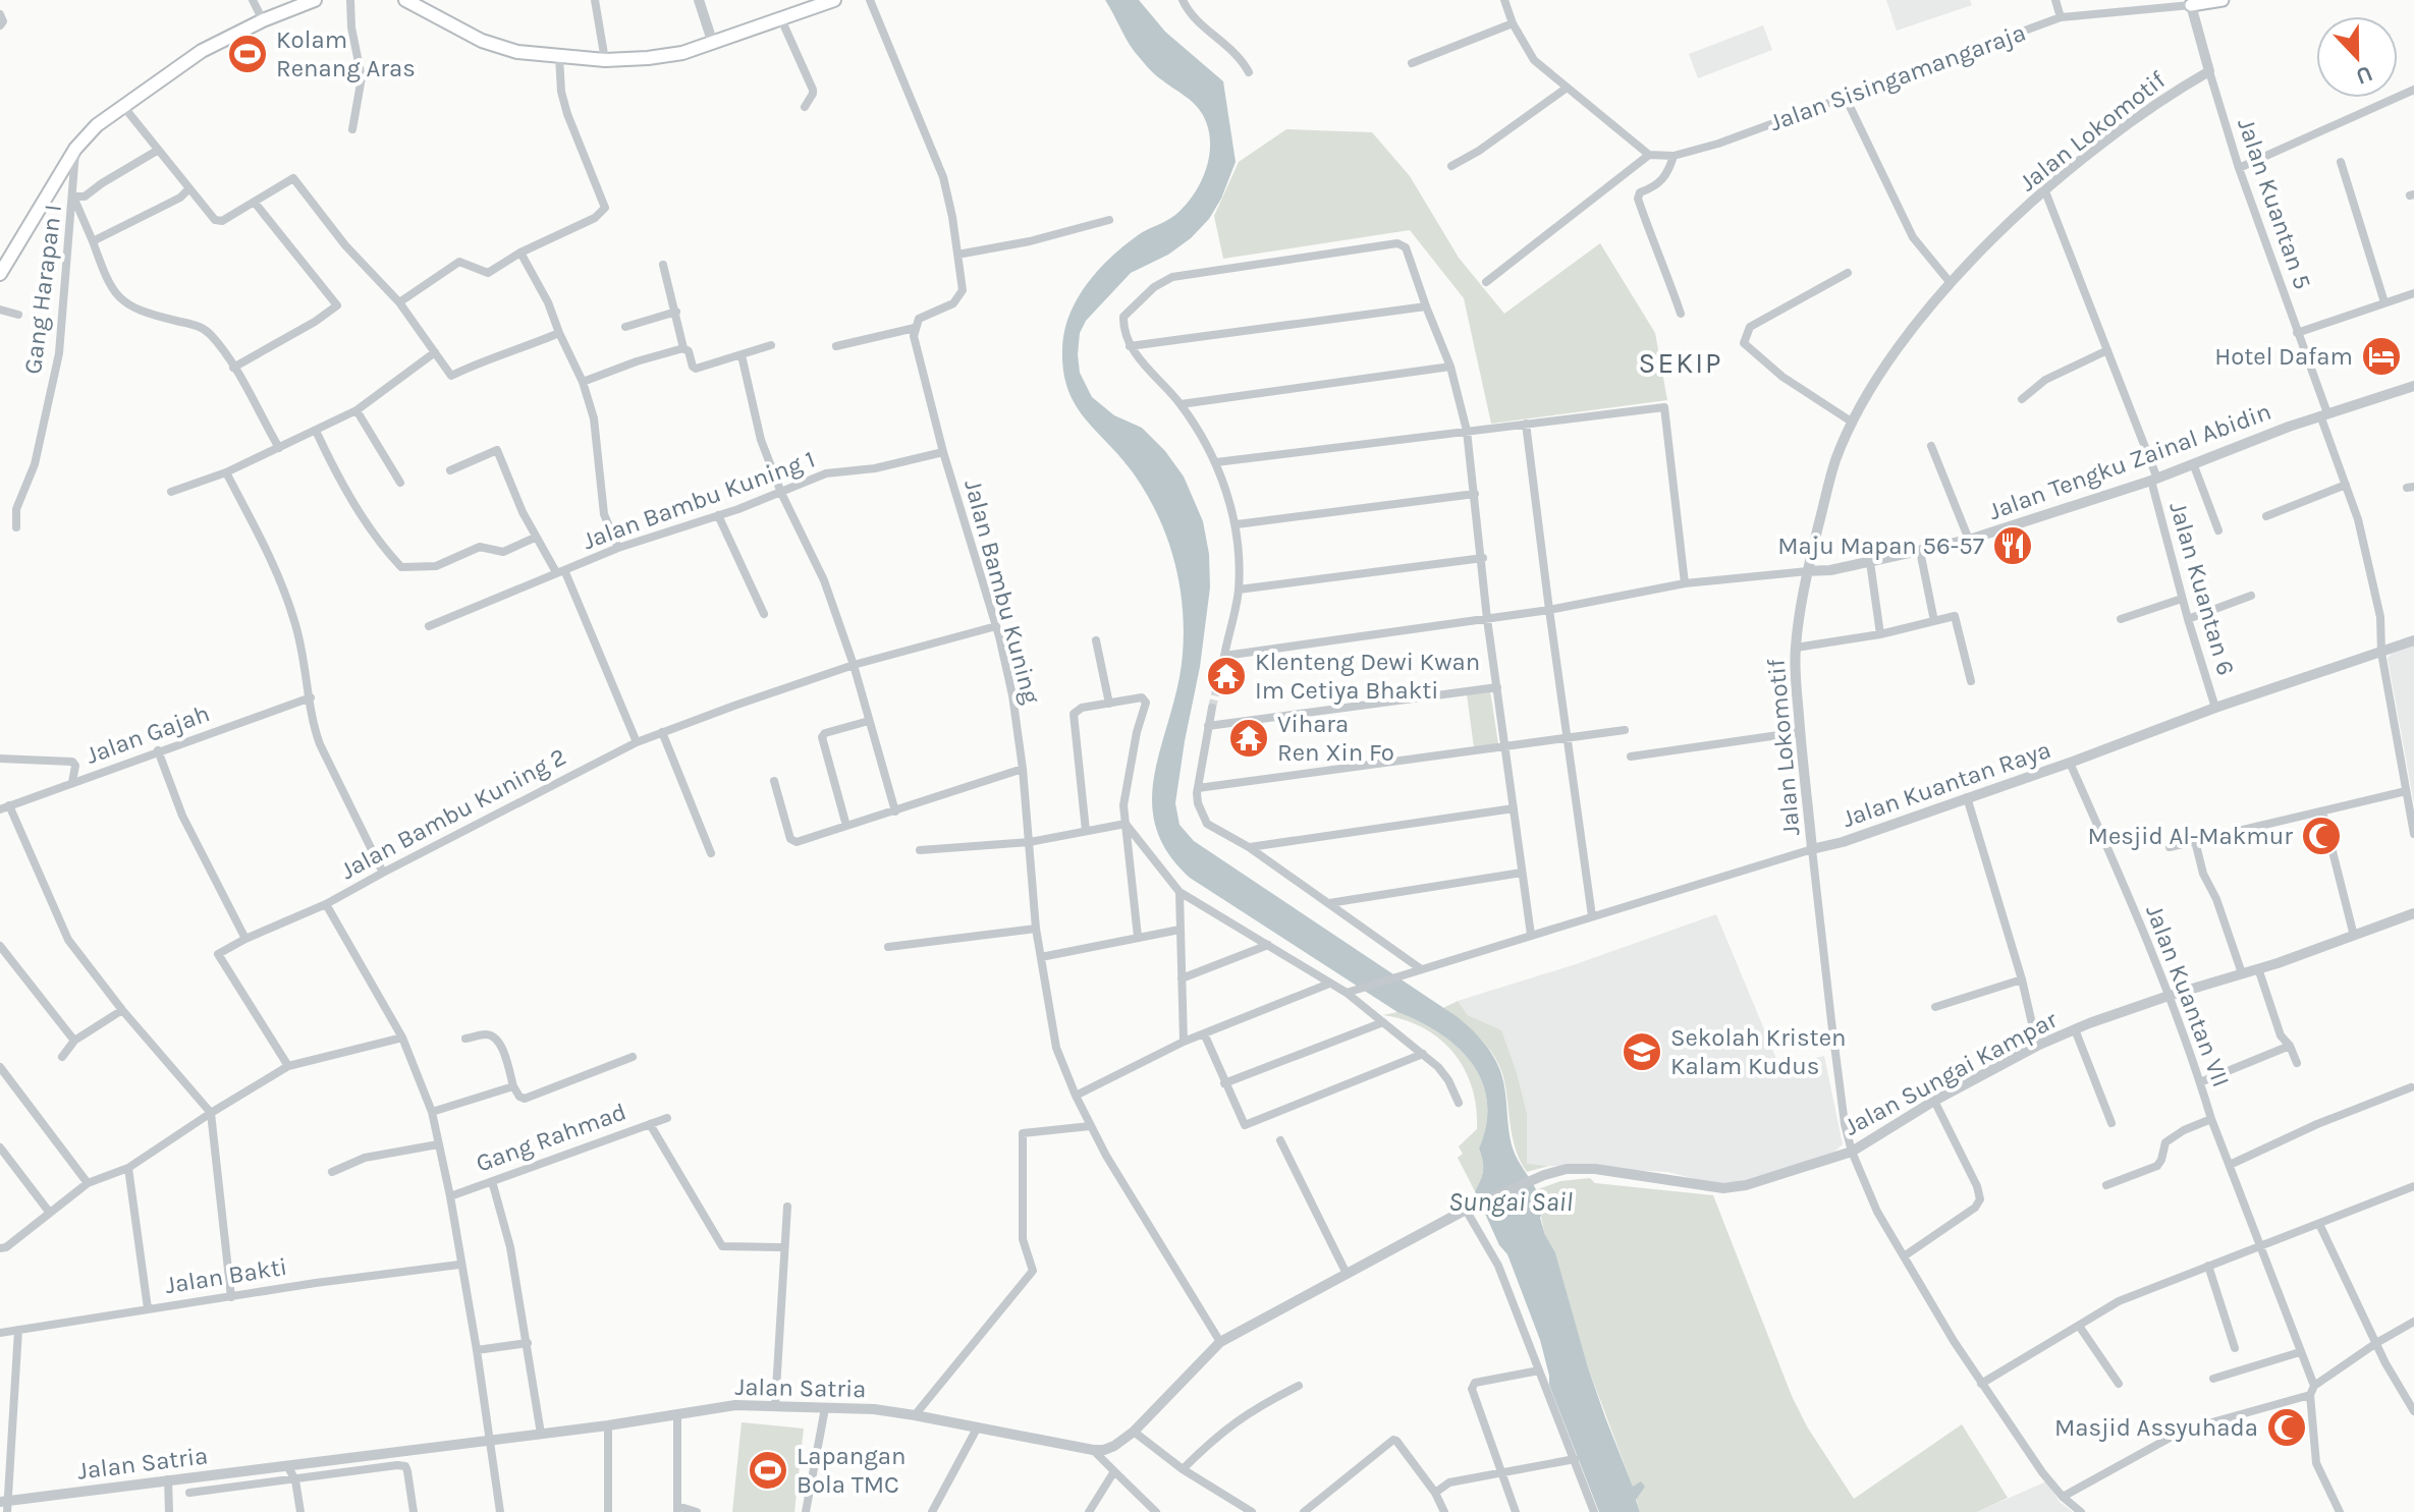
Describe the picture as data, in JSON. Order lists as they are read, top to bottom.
{
  "streets": {
    "main road": ["Jalan Sisingamangaraja"],
    "street": [
      "Jalan Lokomotif",
      "Jalan Kuantan 5",
      "Gang Harapan I",
      "Jalan Tengku Zainal Abidin",
      "Jalan Bambu Kuning 1",
      "Jalan Kuantan 6",
      "Jalan Bambu Kuning",
      "Jalan Gajah",
      "Jalan Kuantan Raya",
      "Jalan Bambu Kuning 2",
      "Jalan Kuantan VII",
      "Jalan Sungai Kampar",
      "Gang Rahmad",
      "Jalan Bakti",
      "Jalan Satria"
    ]
  },
  "crossings": [
    ["Jalan Sisingamangaraja", "Jalan Kuantan 5"],
    ["Jalan Lokomotif", "Jalan Kuantan 5"],
    ["Jalan Lokomotif", "Jalan Tengku Zainal Abidin"],
    ["Jalan Lokomotif", "Jalan Kuantan 6"],
    ["Jalan Lokomotif", "Jalan Kuantan Raya"],
    ["Jalan Lokomotif", "Jalan Sungai Kampar"],
    ["Jalan Kuantan 5", "Jalan Tengku Zainal Abidin"],
    ["Jalan Kuantan 5", "Jalan Kuantan Raya"],
    ["Jalan Tengku Zainal Abidin", "Jalan Kuantan 6"],
    ["Jalan Bambu Kuning 1", "Jalan Bambu Kuning"],
    ["Jalan Kuantan 6", "Jalan Kuantan Raya"],
    ["Jalan Bambu Kuning", "Jalan Bambu Kuning 2"],
    ["Jalan Kuantan Raya", "Jalan Kuantan VII"],
    ["Jalan Bambu Kuning 2", "Gang Rahmad"],
    ["Jalan Bambu Kuning 2", "Jalan Bakti"],
    ["Jalan Bambu Kuning 2", "Jalan Satria"],
    ["Jalan Kuantan VII", "Jalan Sungai Kampar"]
  ],
  "districts": ["SEKIP"],
  "water": ["Sungai Sail"],
  "places": {
    "sports": ["Kolam Renang Aras", "Lapangan Bola TMC"],
    "hotel": ["Hotel Dafam"],
    "restaurant": ["Maju Mapan 56-57"],
    "temple": ["Klenteng Dewi Kwan Im Cetiya Bhakti", "Vihara Ren Xin Fo"],
    "mosque": ["Mesjid Al-Makmur", "Masjid Assyuhada"],
    "school or university": ["Sekolah Kristen Kalam Kudus"]
  },
  "north": "bottom"
}
